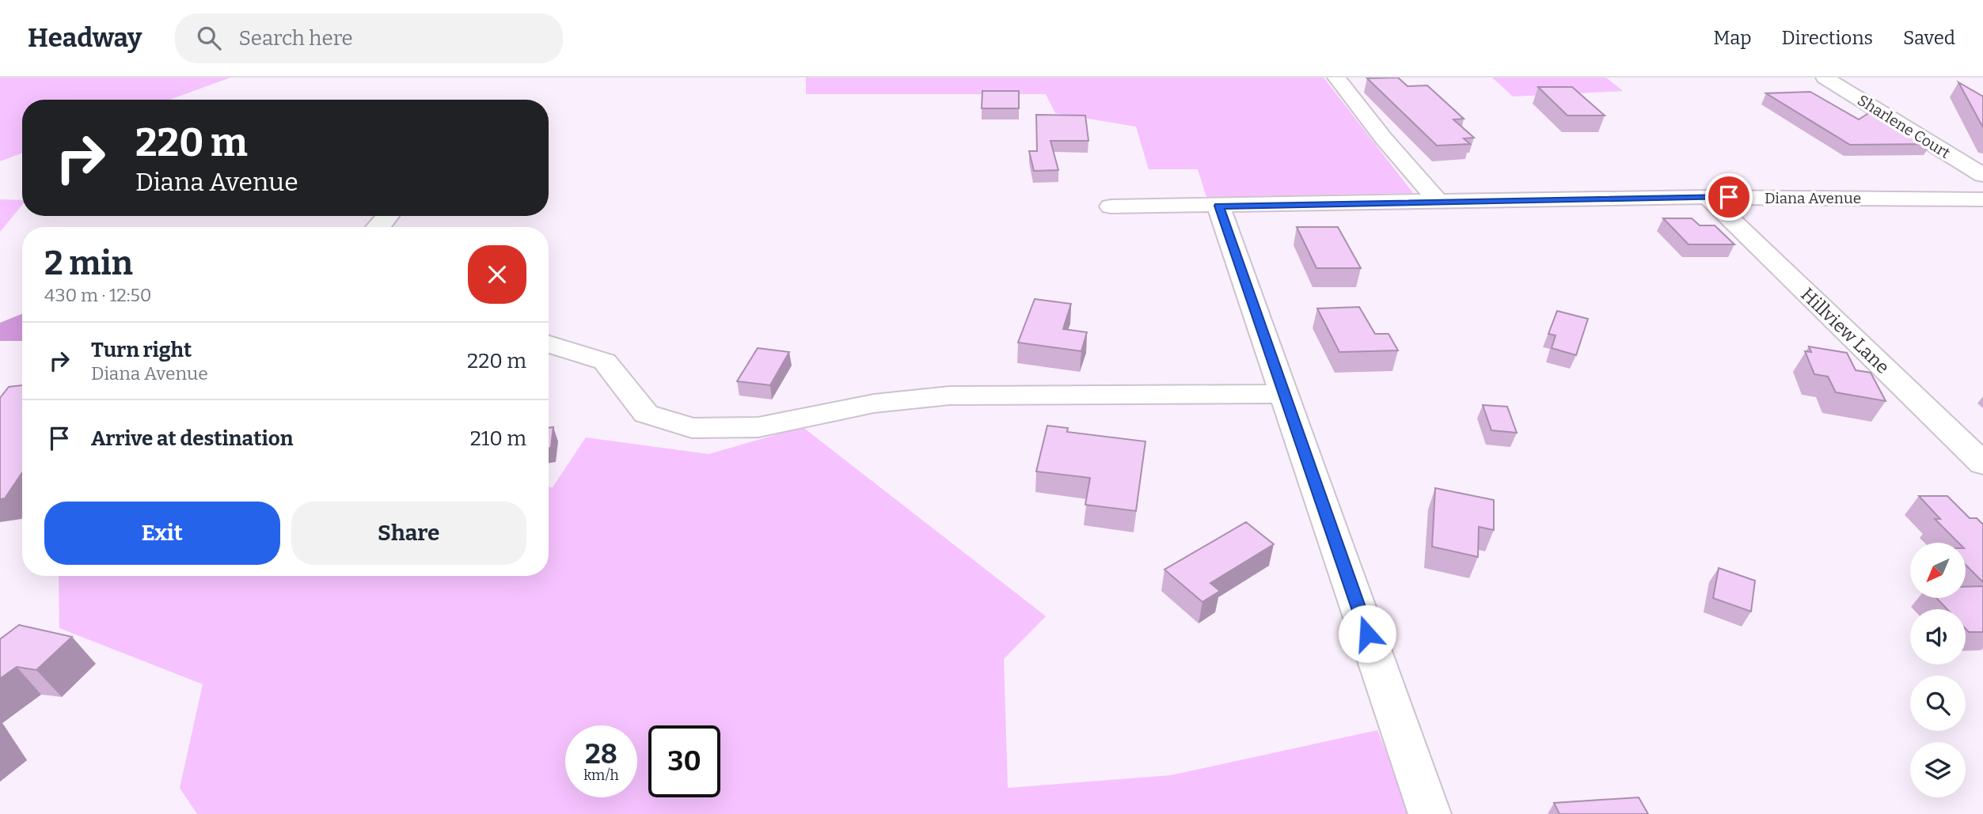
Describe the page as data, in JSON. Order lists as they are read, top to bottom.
{
  "streets": {
    "street": ["Sharlene Court", "Diana Avenue", "Hillview Lane"]
  },
  "crossings": [
    ["Diana Avenue", "Hillview Lane"]
  ],
  "north": "bottom left",
  "page": {
    "header": "Headway",
    "search": "Search here",
    "nav": ["Map", "Directions", "Saved"],
    "turn": ["220 m", "Diana Avenue"],
    "heading": ["2 min", "430 m · 12:50"],
    "list": [
      {
        "name": "Turn right",
        "note": "Diana Avenue",
        "value": "220 m"
      },
      {
        "name": "Arrive at destination",
        "value": "210 m"
      }
    ],
    "buttons": ["Exit", "Share"],
    "speed": "28 km/h",
    "limit": "30"
  }
}
